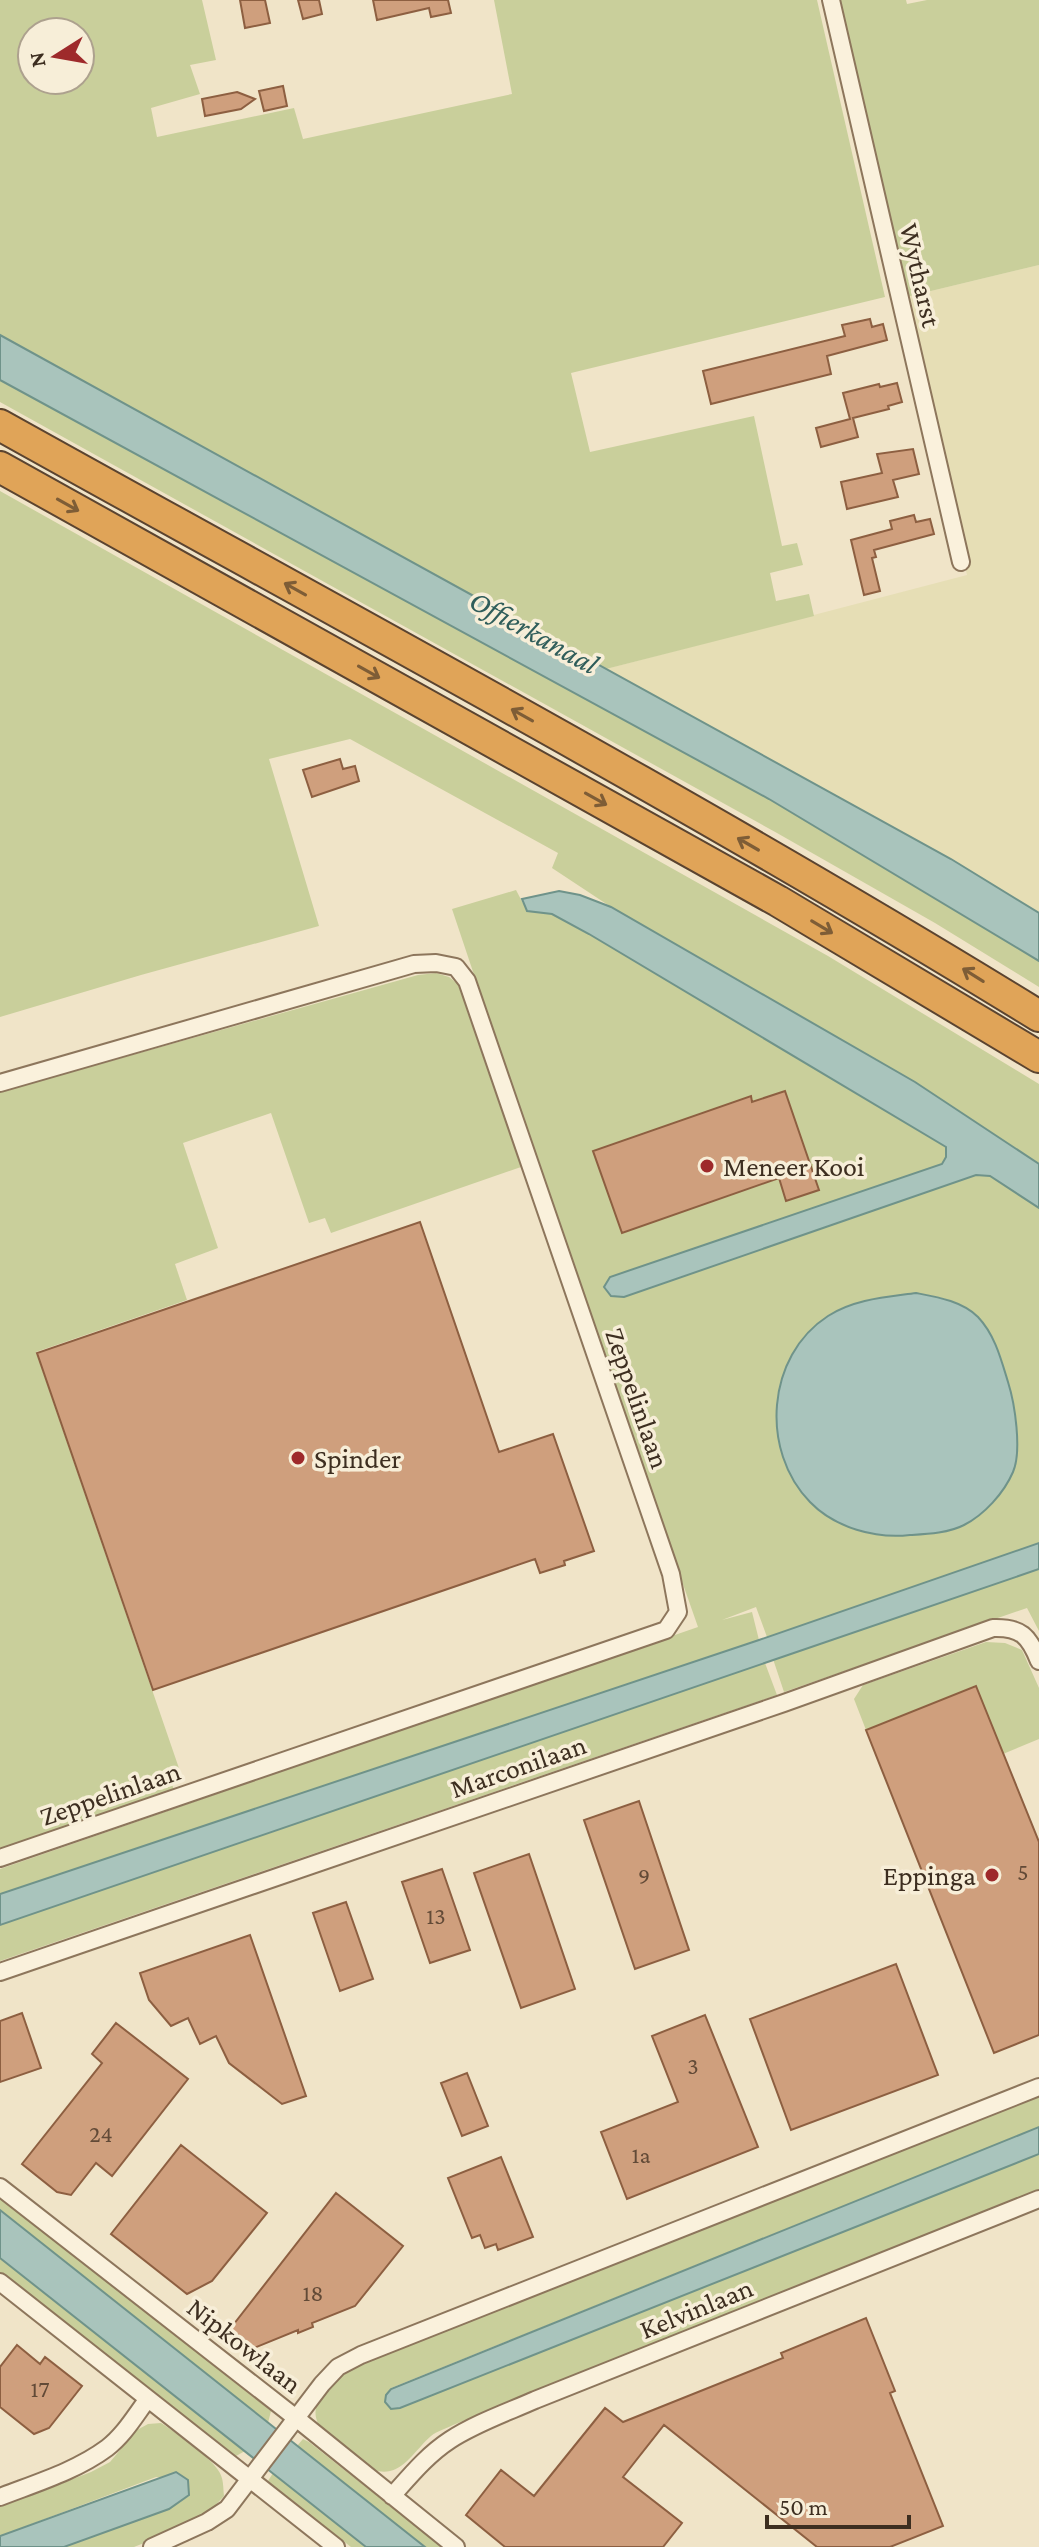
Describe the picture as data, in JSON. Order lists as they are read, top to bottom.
{
  "streets": {
    "street": [
      "Wytharst",
      "Zeppelinlaan",
      "Marconilaan",
      "Kelvinlaan",
      "Nipkowlaan"
    ]
  },
  "crossings": [
    ["Kelvinlaan", "Nipkowlaan"]
  ],
  "water": ["Offierkanaal"],
  "places": ["Meneer Kooi", "Spinder", "Eppinga"],
  "house_numbers": [
    "5",
    "9",
    "13",
    "3",
    "24",
    "1a",
    "18",
    "17"
  ],
  "scale_bar": "50 m",
  "north": "left"
}
